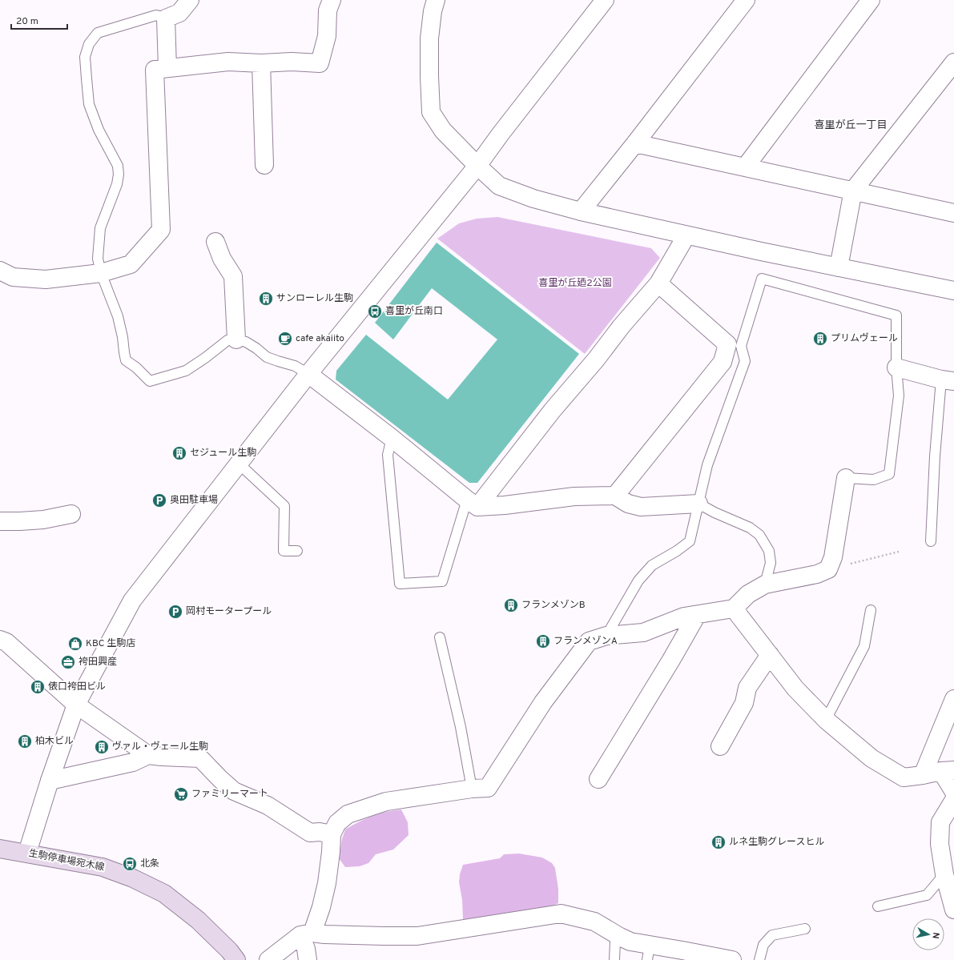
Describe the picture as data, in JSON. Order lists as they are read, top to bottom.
{
  "streets": {
    "main road": ["生駒停車場宛木線"]
  },
  "districts": ["喜里が丘一丁目"],
  "parks": ["喜里が丘廼2公園"],
  "places": {
    "building": [
      "サンローレル生駒",
      "プリムヴェール",
      "セジュール生駒",
      "フランメゾンB",
      "フランメゾンA",
      "俵口袴田ビル",
      "柏木ビル",
      "ヴァル・ヴェール生駒",
      "ルネ生駒グレースヒル"
    ],
    "bus stop": ["喜里が丘南口", "北条"],
    "cafe": ["cafe akaiito"],
    "parking": ["奥田駐車場", "岡村モータープール"],
    "shop": ["KBC 生駒店"],
    "office": ["袴田興産"],
    "supermarket": ["ファミリーマート"]
  },
  "scale_bar": "20 m",
  "north": "right"
}
